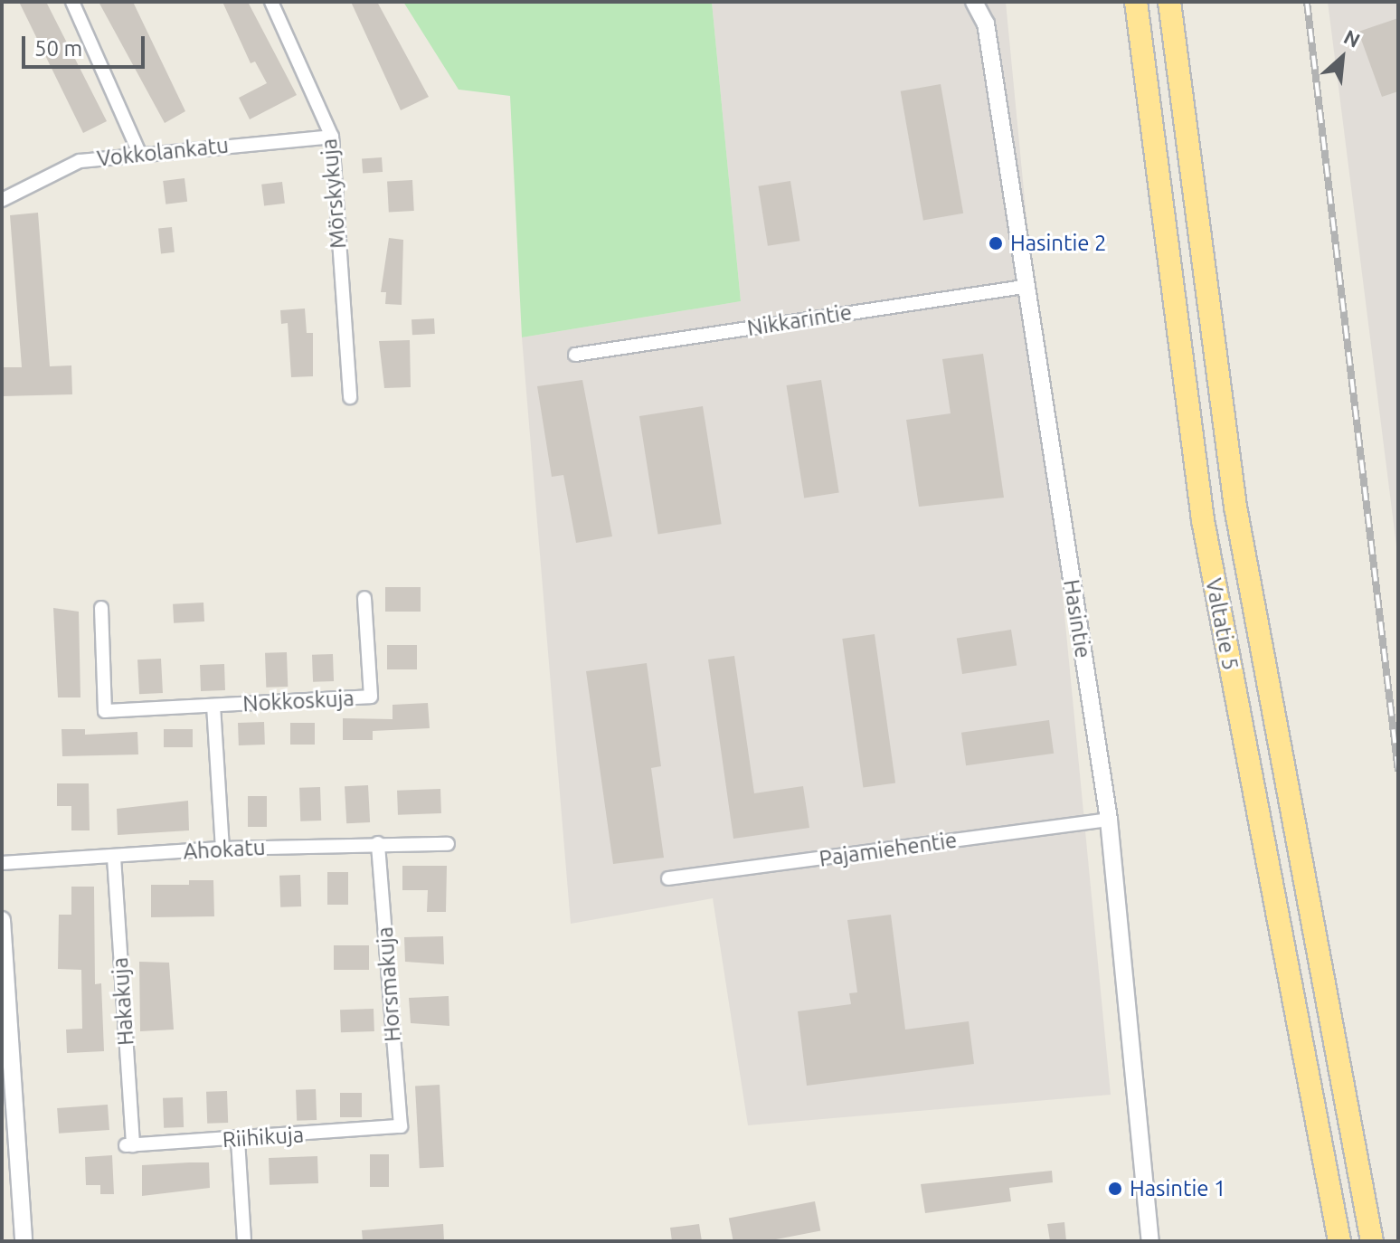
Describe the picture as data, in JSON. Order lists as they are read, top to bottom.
{
  "streets": {
    "highway": ["Valtatie 5"],
    "street": [
      "Vokkolankatu",
      "Mörskykuja",
      "Nikkarintie",
      "Hasintie",
      "Nokkoskuja",
      "Ahokatu",
      "Pajamiehentie",
      "Horsmakuja",
      "Hakakuja",
      "Riihikuja"
    ]
  },
  "crossings": [
    ["Vokkolankatu", "Mörskykuja"],
    ["Nikkarintie", "Hasintie"],
    ["Hasintie", "Pajamiehentie"],
    ["Nokkoskuja", "Ahokatu"],
    ["Ahokatu", "Horsmakuja"],
    ["Ahokatu", "Hakakuja"],
    ["Horsmakuja", "Riihikuja"],
    ["Hakakuja", "Riihikuja"]
  ],
  "places": ["Hasintie 2", "Hasintie 1"],
  "scale_bar": "50 m",
  "north": "top right"
}
